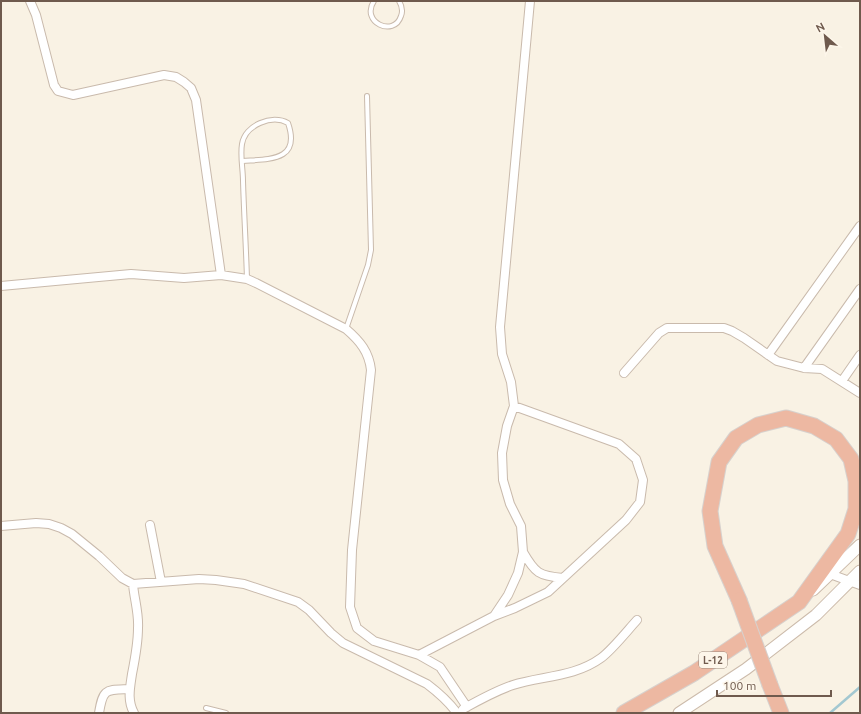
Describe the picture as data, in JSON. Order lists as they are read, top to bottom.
{
  "streets": {
    "highway": ["L-12"]
  },
  "scale_bar": "100 m",
  "north": "top left"
}
